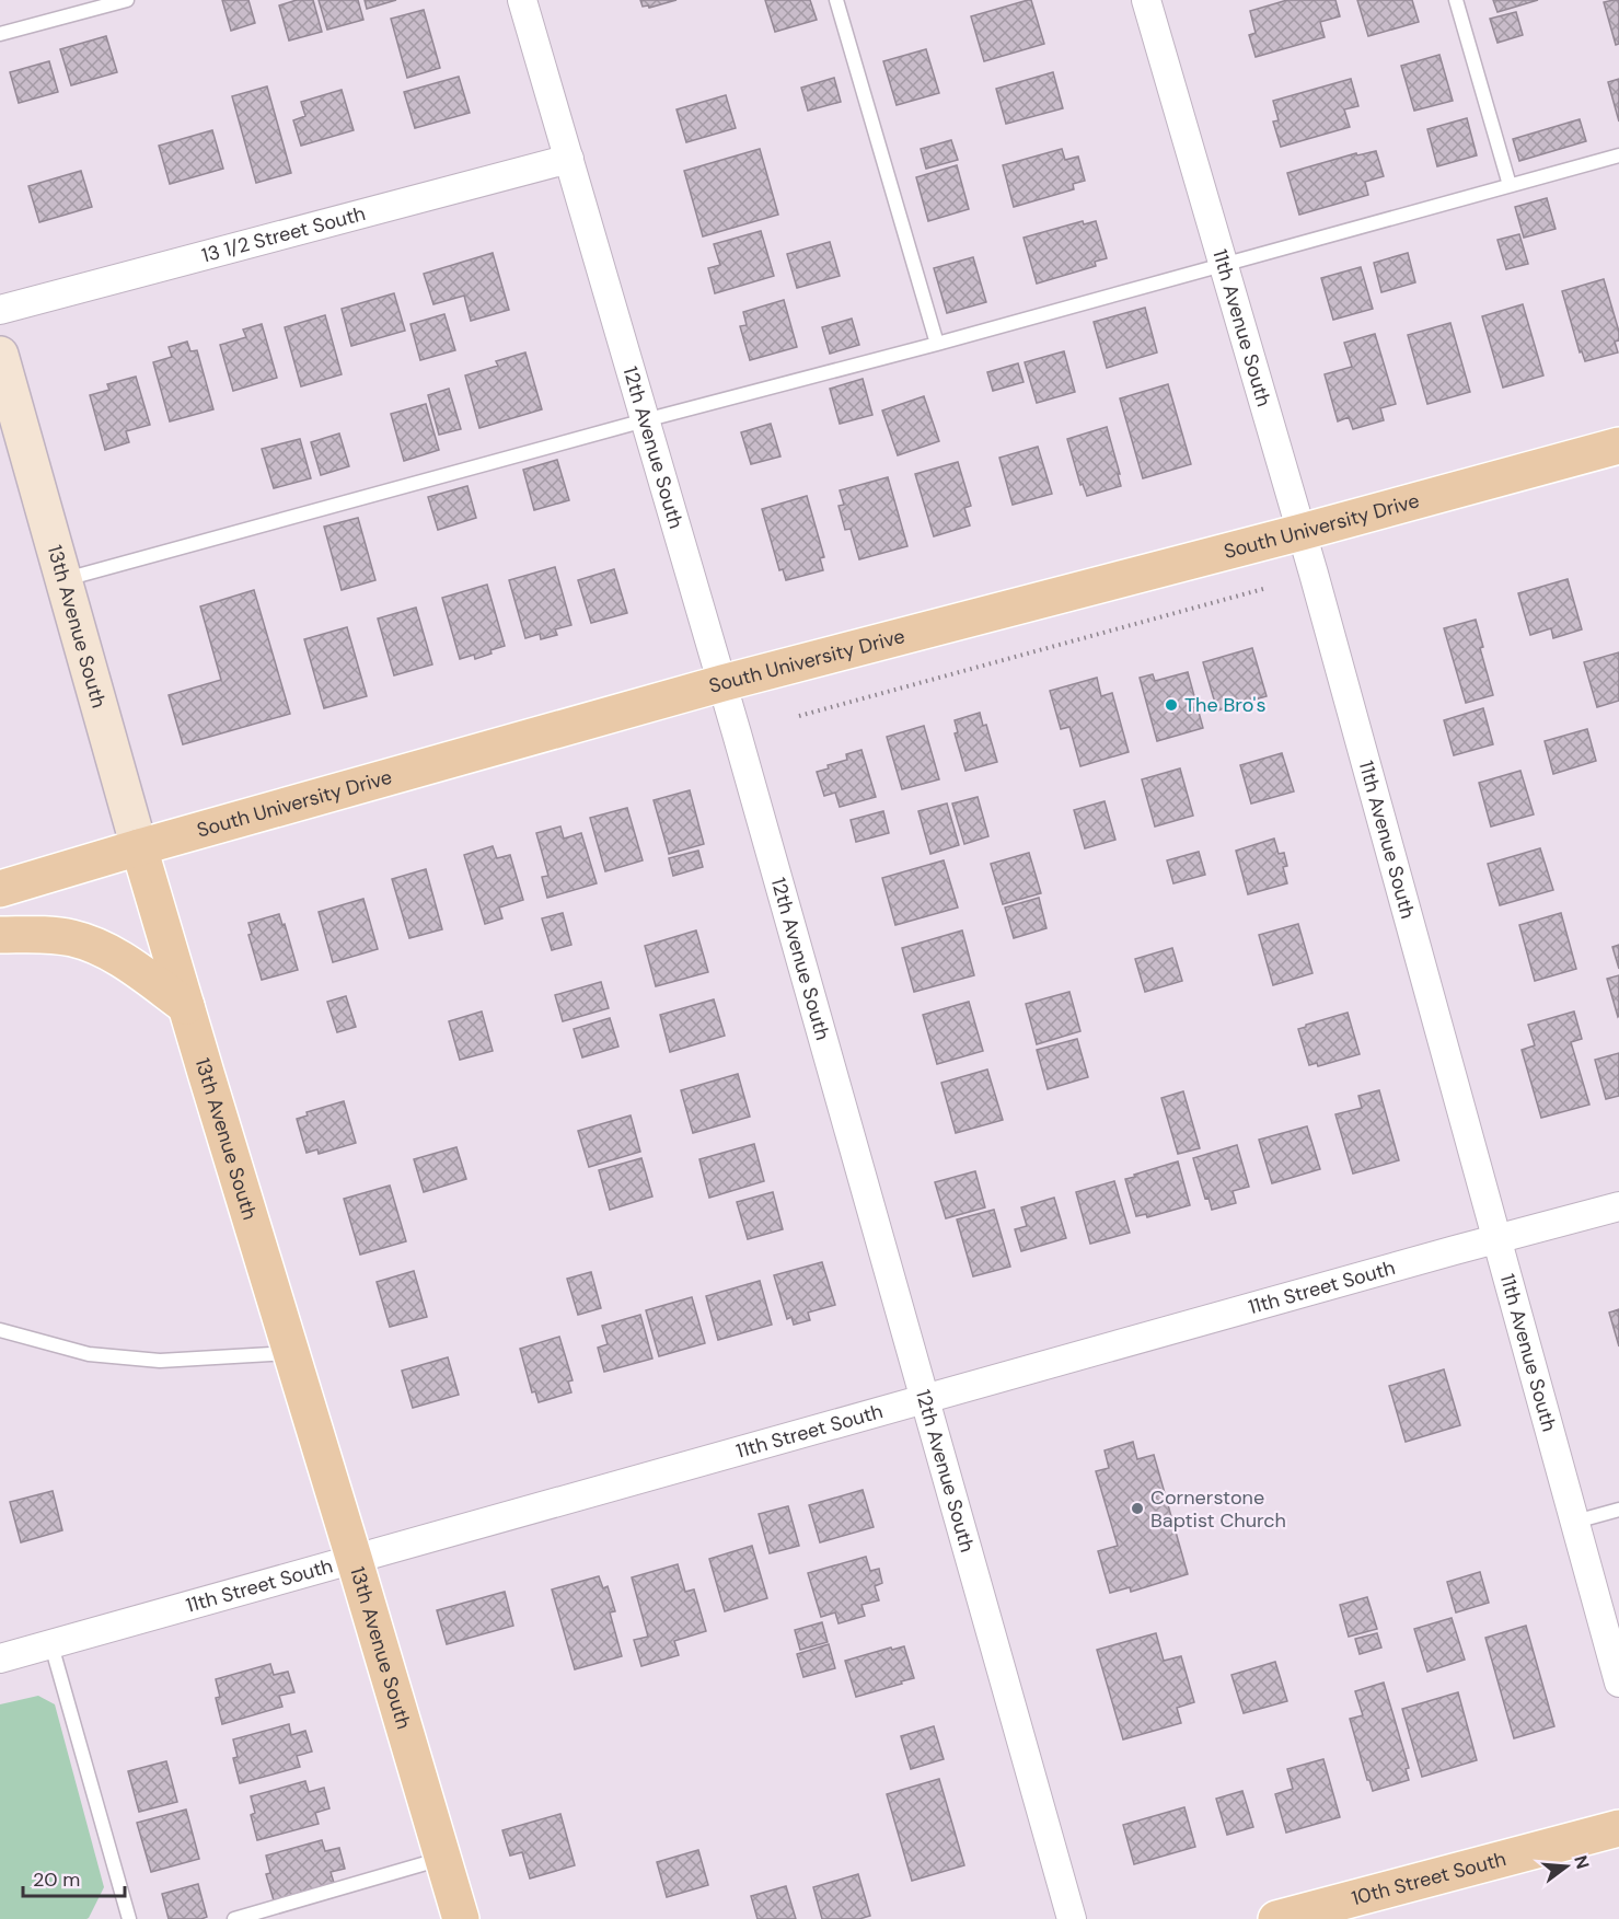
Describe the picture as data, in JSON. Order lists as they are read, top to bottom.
{
  "streets": {
    "main road": ["South University Drive", "13th Avenue South", "10th Street South"],
    "street": [
      "13 1/2 Street South",
      "11th Avenue South",
      "12th Avenue South",
      "11th Street South"
    ]
  },
  "crossings": [
    ["13 1/2 Street South", "12th Avenue South"],
    ["11th Avenue South", "South University Drive"],
    ["11th Avenue South", "11th Street South"],
    ["12th Avenue South", "South University Drive"],
    ["12th Avenue South", "11th Street South"],
    ["South University Drive", "13th Avenue South"],
    ["13th Avenue South", "11th Street South"]
  ],
  "places": ["The Bro's", "Cornerstone Baptist Church"],
  "scale_bar": "20 m",
  "north": "right"
}
